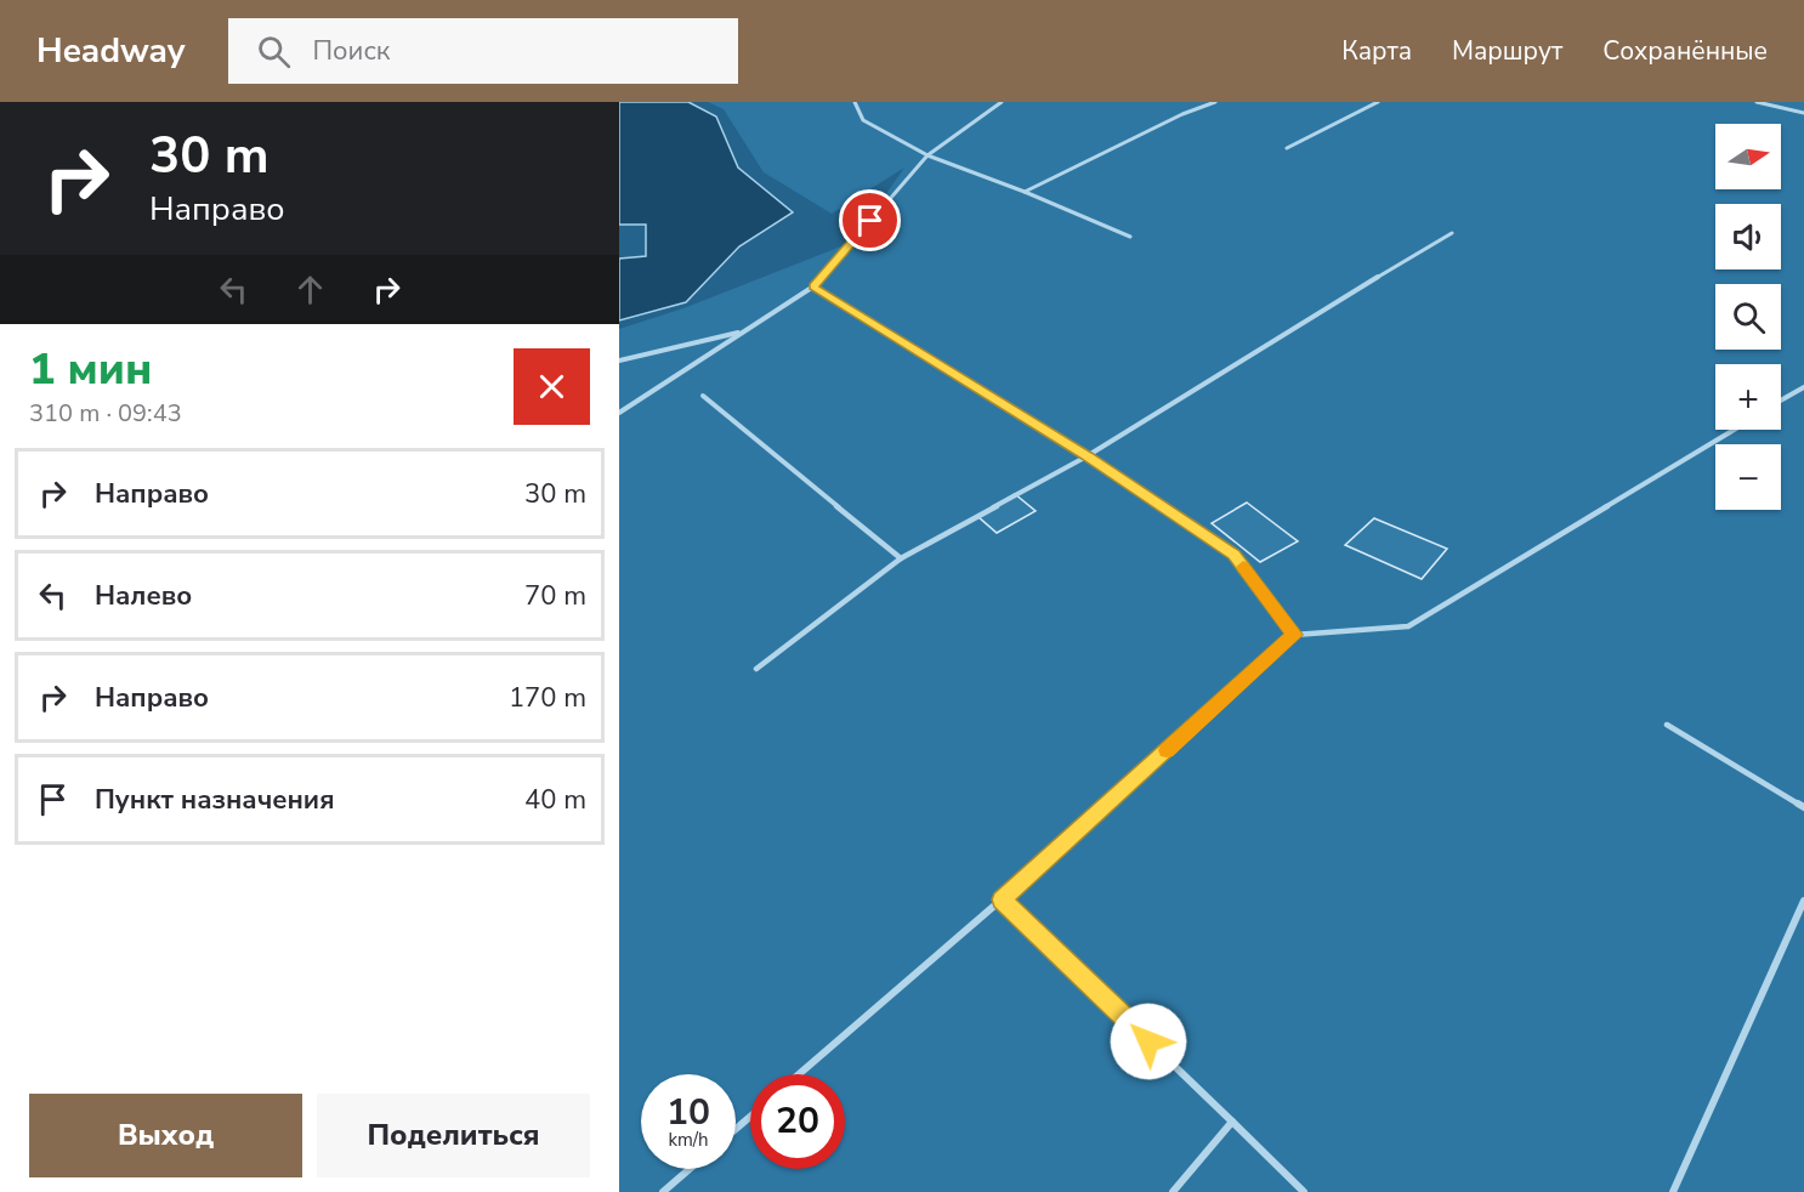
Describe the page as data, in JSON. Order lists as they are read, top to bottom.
{
  "north": "right",
  "page": {
    "header": "Headway",
    "search": "Поиск",
    "nav": ["Карта", "Маршрут", "Сохранённые"],
    "turn": ["30 m", "Направо"],
    "map_buttons": ["+", "−"],
    "heading": ["1 мин", "310 m · 09:43"],
    "list": [
      {
        "name": "Направо",
        "value": "30 m"
      },
      {
        "name": "Налево",
        "value": "70 m"
      },
      {
        "name": "Направо",
        "value": "170 m"
      },
      {
        "name": "Пункт назначения",
        "value": "40 m"
      }
    ],
    "speed": "10 km/h",
    "limit": "20",
    "buttons": ["Выход", "Поделиться"]
  }
}
